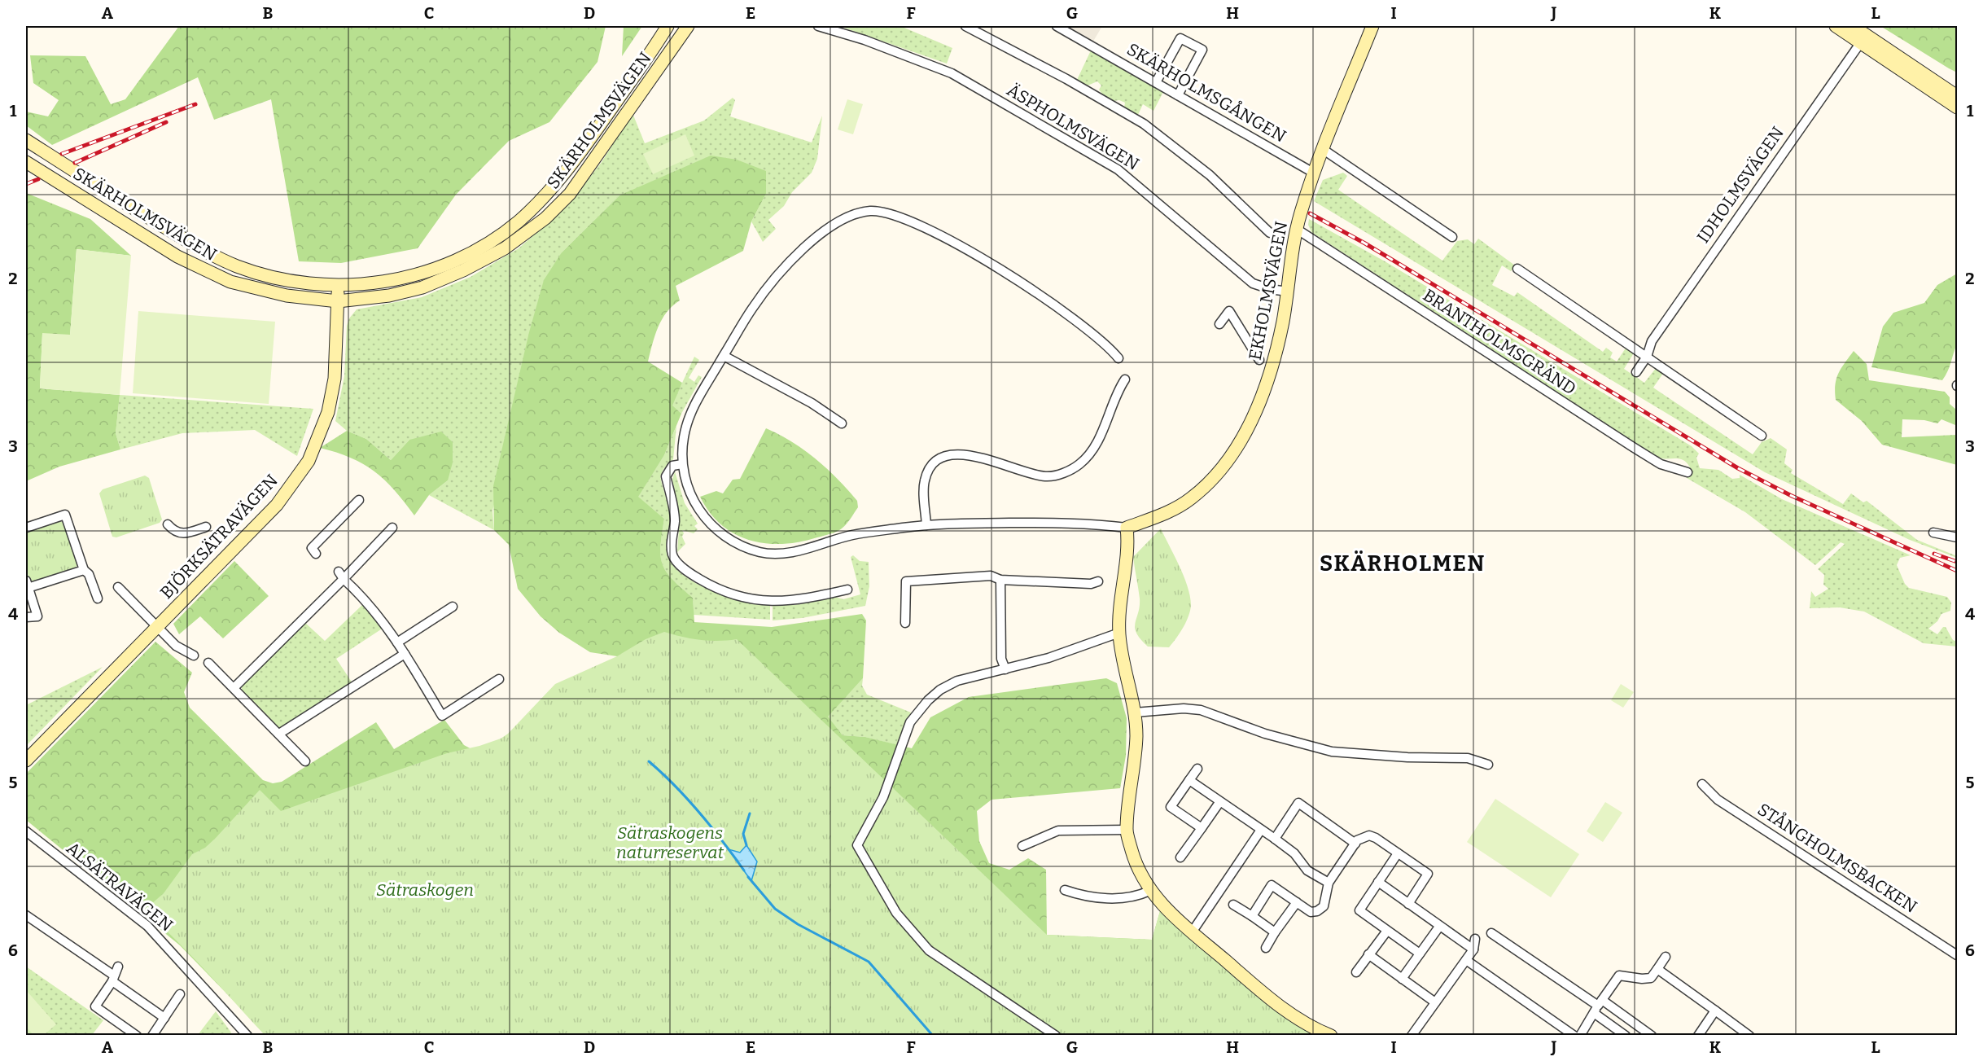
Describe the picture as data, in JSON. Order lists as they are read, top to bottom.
{
  "streets": {
    "street": [
      "SKÄRHOLMSGÅNGEN",
      "SKÄRHOLMSVÄGEN",
      "ÄSPHOLMSVÄGEN",
      "IDHOLMSVÄGEN",
      "EKHOLMSVÄGEN",
      "BRANTHOLMSGRÄND",
      "BJÖRKSÄTRAVÄGEN",
      "STÅNGHOLMSBACKEN",
      "ALSÄTRAVÄGEN"
    ]
  },
  "crossings": [
    ["SKÄRHOLMSGÅNGEN", "EKHOLMSVÄGEN"],
    ["SKÄRHOLMSVÄGEN", "BJÖRKSÄTRAVÄGEN"],
    ["ÄSPHOLMSVÄGEN", "EKHOLMSVÄGEN"],
    ["EKHOLMSVÄGEN", "BRANTHOLMSGRÄND"]
  ],
  "districts": ["SKÄRHOLMEN"],
  "parks": ["Sätraskogens naturreservat", "Sätraskogen"],
  "grid": {
    "columns": [
      "A",
      "B",
      "C",
      "D",
      "E",
      "F",
      "G",
      "H",
      "I",
      "J",
      "K",
      "L"
    ],
    "rows": [
      "1",
      "2",
      "3",
      "4",
      "5",
      "6"
    ]
  }
}
